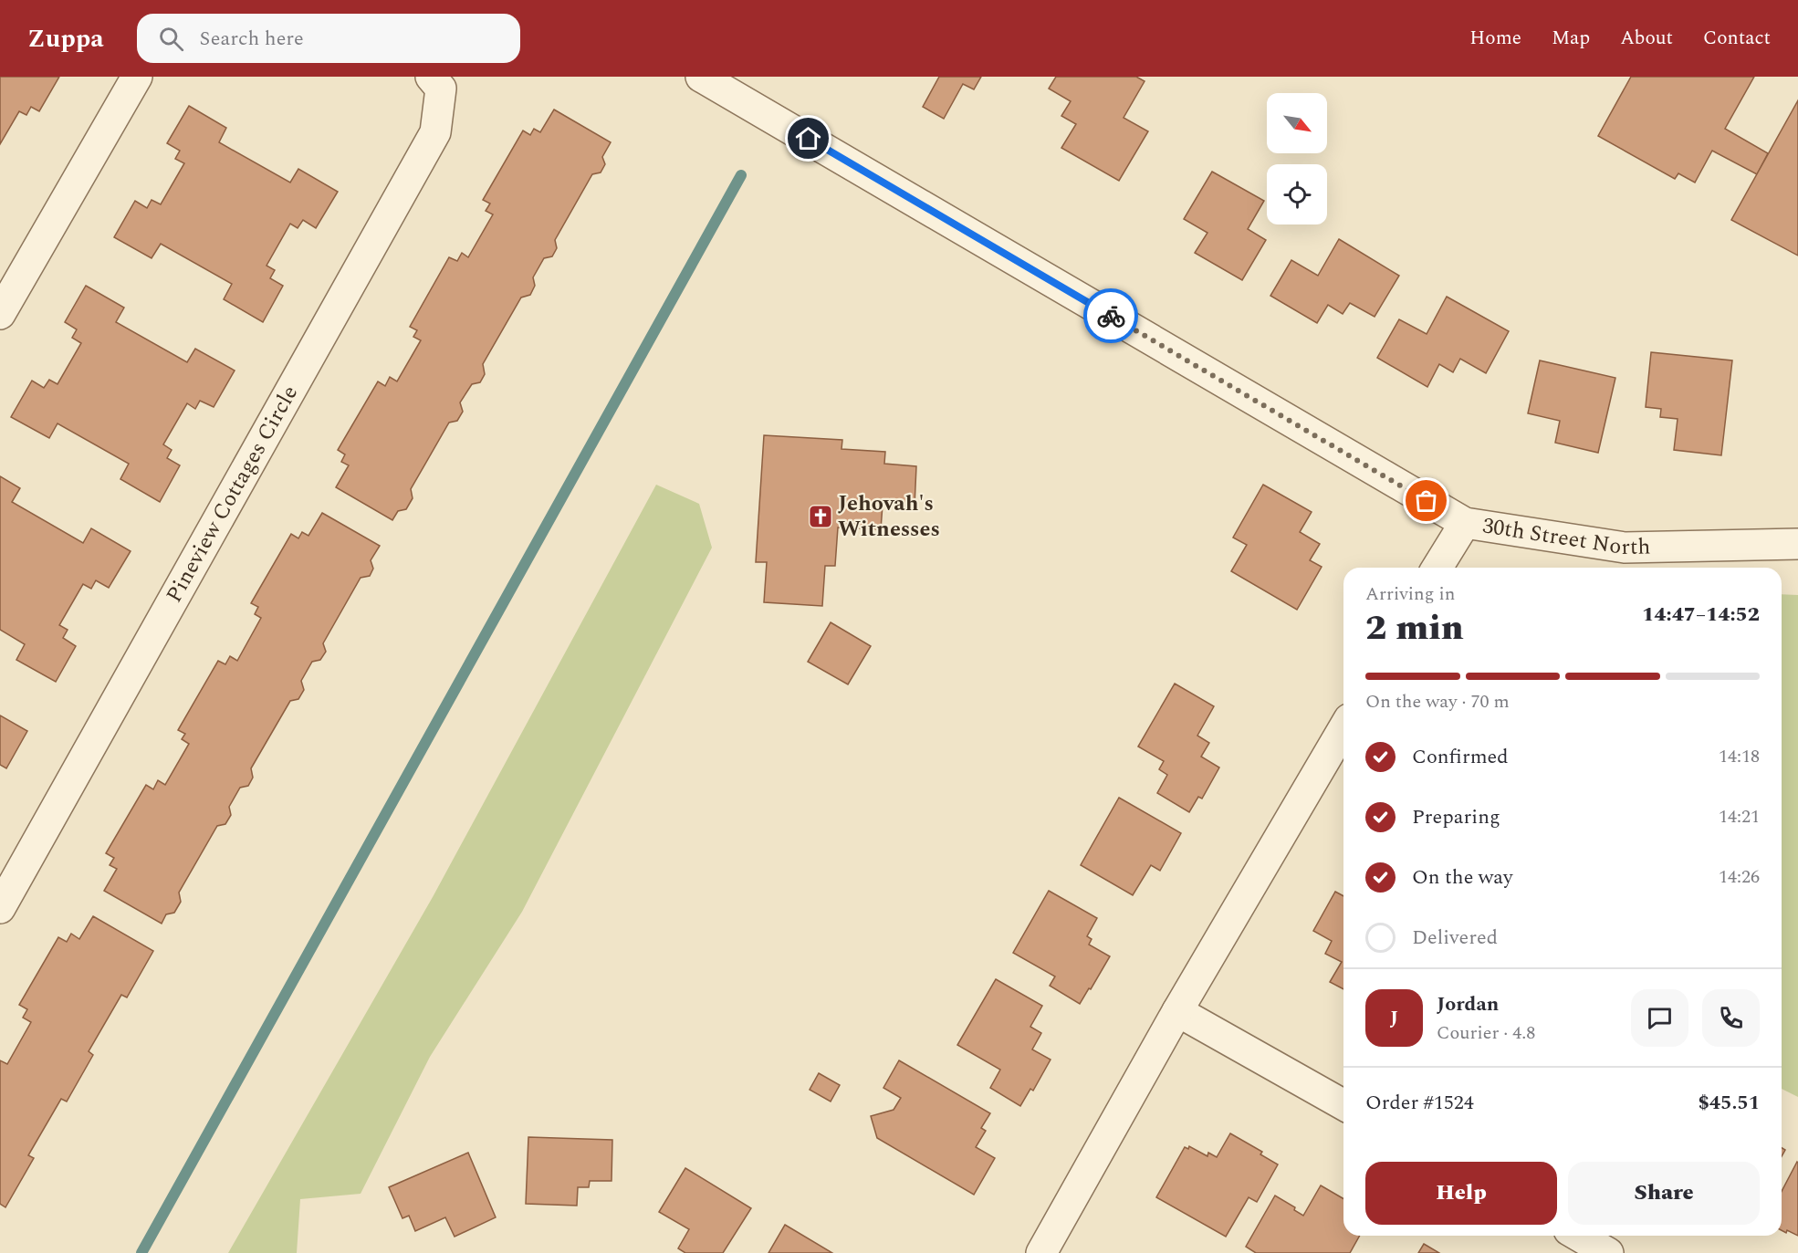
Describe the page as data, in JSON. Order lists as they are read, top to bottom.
{
  "streets": {
    "street": ["Pineview Cottages Circle", "30th Street North"]
  },
  "places": {
    "church": ["Jehovah's Witnesses"]
  },
  "north": "bottom right",
  "page": {
    "header": "Zuppa",
    "search": "Search here",
    "nav": [
      "Home",
      "Map",
      "About",
      "Contact"
    ],
    "heading": ["2 min", "Arriving in", "14:47–14:52"],
    "panel": [
      "Jordan",
      "Courier · 4.8",
      "Order #1524",
      "$45.51"
    ],
    "bar": "On the way · 70 m",
    "list": [
      ["Confirmed", "14:18"],
      ["Preparing", "14:21"],
      ["On the way", "14:26"],
      "Delivered"
    ],
    "round": "J",
    "buttons": ["Help", "Share"]
  }
}
